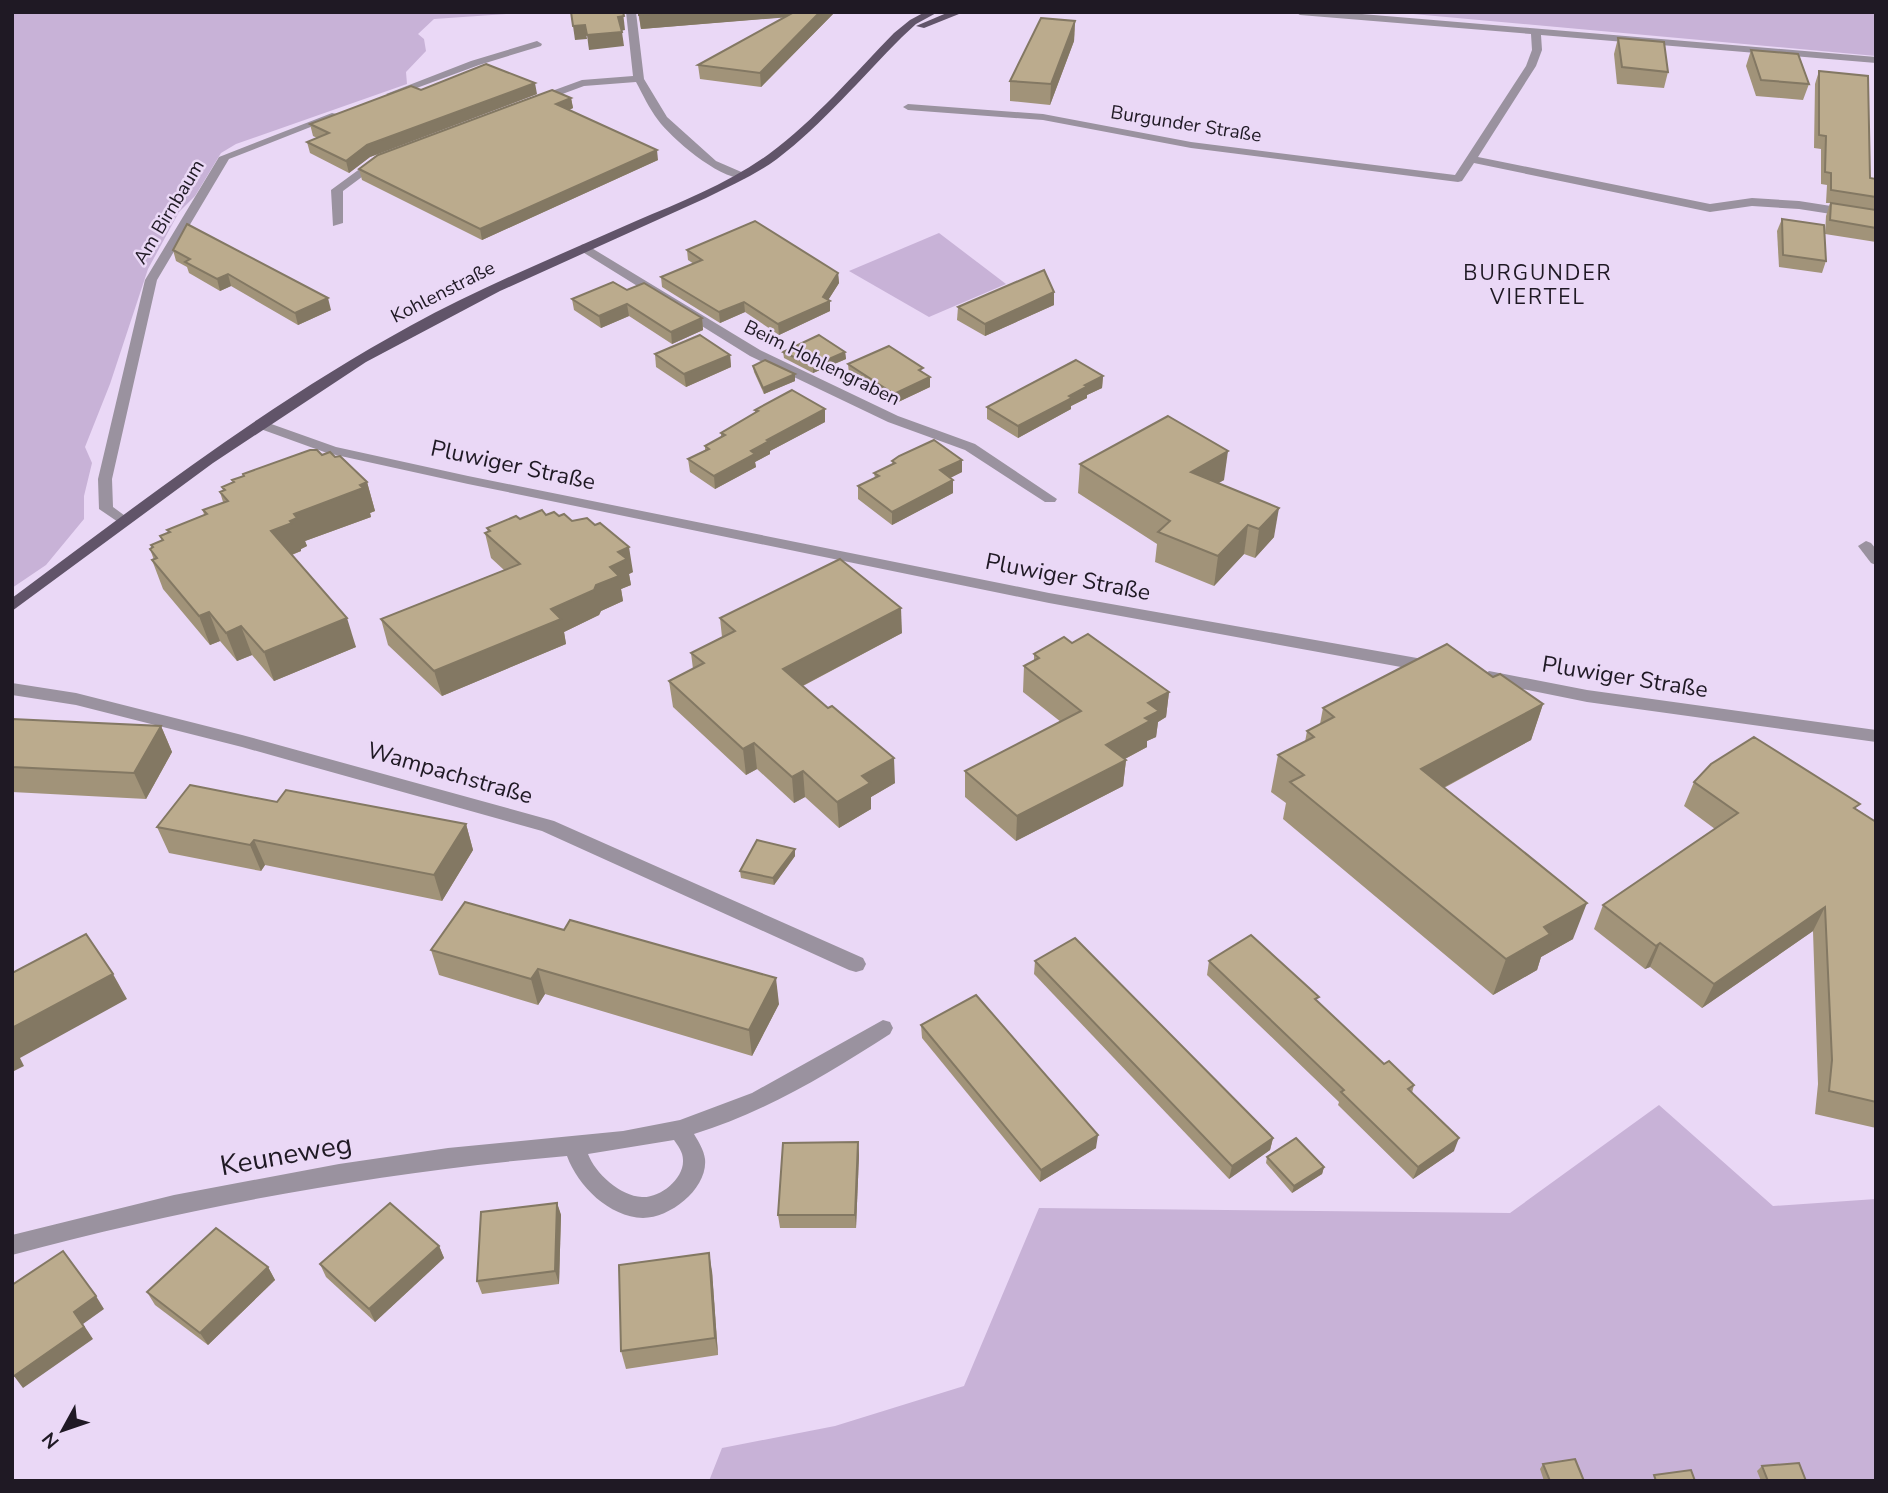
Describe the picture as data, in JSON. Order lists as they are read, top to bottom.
{
  "streets": {
    "main road": ["Kohlenstraße"],
    "street": [
      "Burgunder Straße",
      "Am Birnbaum",
      "Beim Hohlengraben",
      "Pluwiger Straße",
      "Wampachstraße",
      "Keuneweg"
    ]
  },
  "crossings": [
    ["Am Birnbaum", "Kohlenstraße"],
    ["Kohlenstraße", "Beim Hohlengraben"],
    ["Kohlenstraße", "Pluwiger Straße"]
  ],
  "districts": ["BURGUNDER VIERTEL"],
  "north": "bottom left"
}
